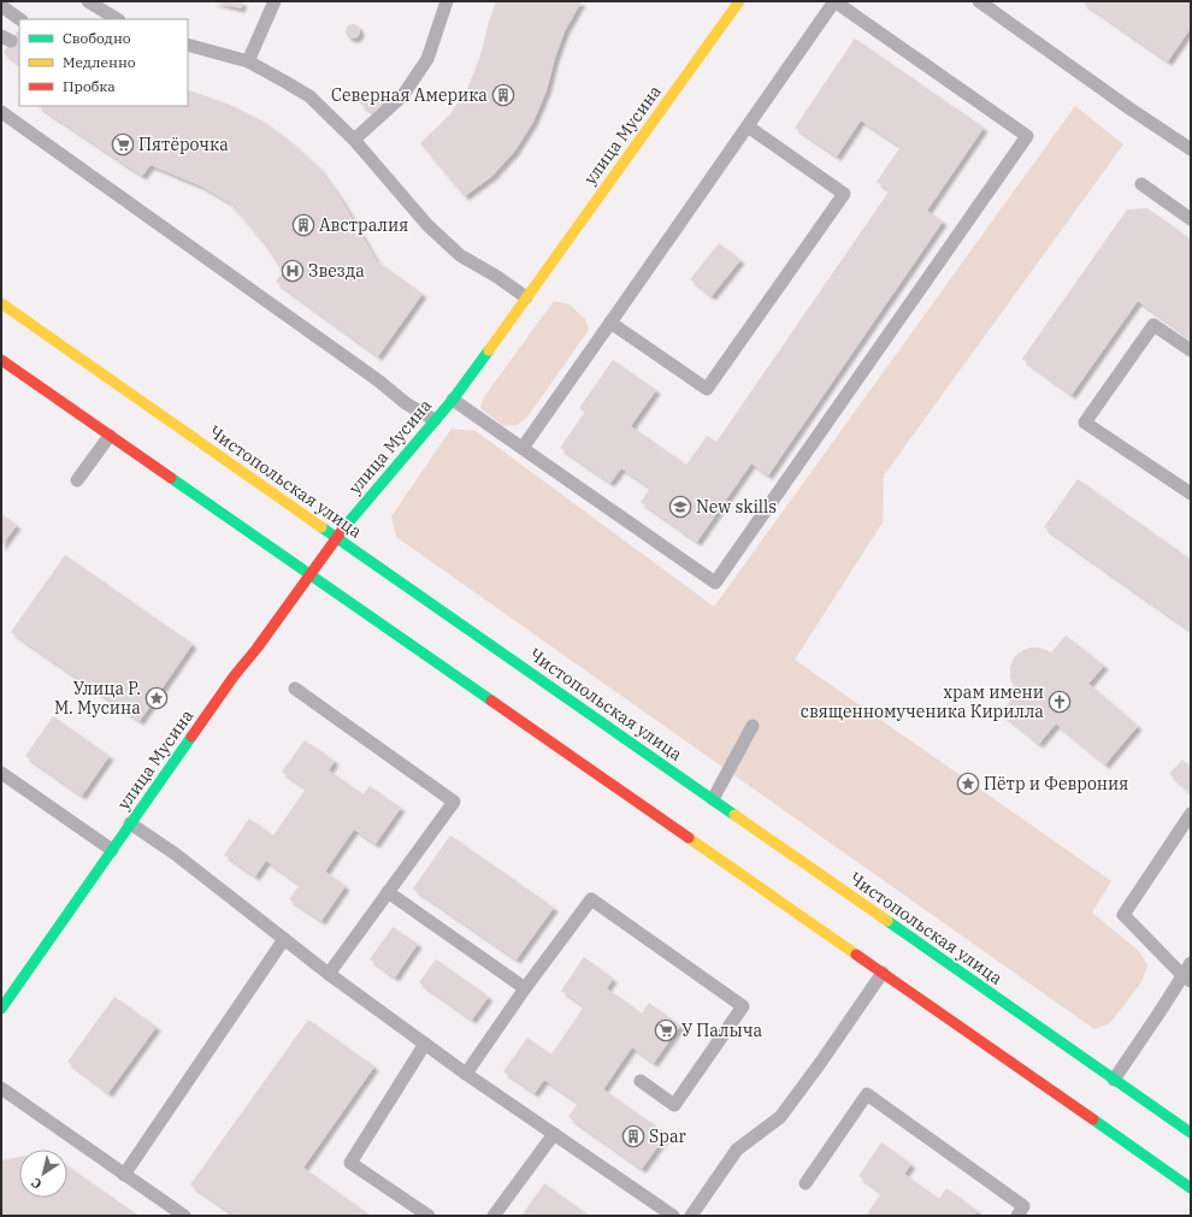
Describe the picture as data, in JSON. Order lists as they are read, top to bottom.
{
  "streets": {
    "main road": ["улица Мусина", "Чистопольская улица"]
  },
  "crossings": [
    ["улица Мусина", "Чистопольская улица"]
  ],
  "places": {
    "building": ["Северная Америка", "Австралия", "Spar"],
    "supermarket": ["Пятёрочка", "У Палыча"],
    "hospital": ["Звезда"],
    "school or university": ["New skills"],
    "place": ["Улица Р. М. Мусина", "Пётр и Феврония"],
    "church": ["храм имени священномученика Кирилла"]
  },
  "legend": ["Свободно", "Медленно", "Пробка"],
  "north": "bottom left"
}
